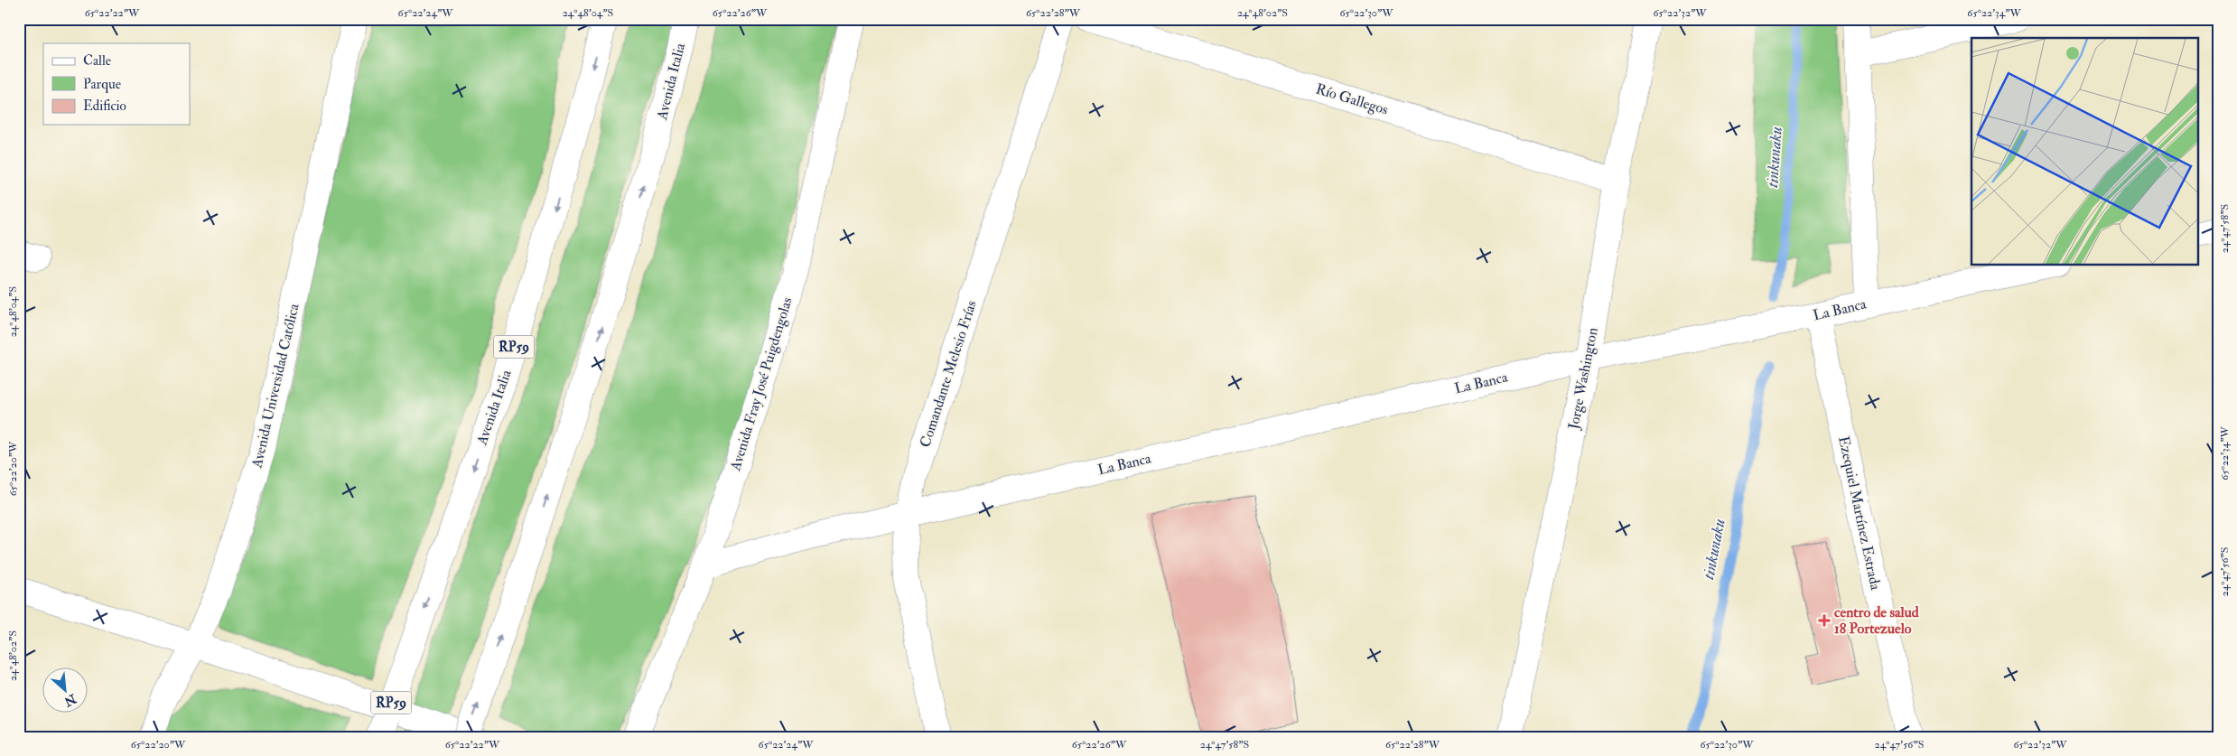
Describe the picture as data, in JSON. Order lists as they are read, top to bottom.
{
  "streets": {
    "street": [
      "Avenida Italia",
      "Río Gallegos",
      "La Banca",
      "RP59",
      "Comandante Melesio Frías",
      "Jorge Washington",
      "Avenida Fray José Puigdengolas",
      "Avenida Universidad Católica",
      "Ezequiel Martínez Estrada"
    ]
  },
  "crossings": [
    ["Río Gallegos", "Jorge Washington"],
    ["La Banca", "Comandante Melesio Frías"],
    ["La Banca", "Jorge Washington"],
    ["La Banca", "Avenida Fray José Puigdengolas"],
    ["La Banca", "Ezequiel Martínez Estrada"]
  ],
  "water": ["tinkunaku"],
  "places": {
    "health": ["centro de salud 18 Portezuelo"]
  },
  "legend": ["Calle", "Parque", "Edificio"],
  "north": "bottom right",
  "coordinates": [
    "65°22'22\"W",
    "65°22'24\"W",
    "24°48'04\"S",
    "65°22'26\"W",
    "65°22'28\"W",
    "24°48'02\"S",
    "65°22'30\"W",
    "65°22'32\"W",
    "65°22'34\"W",
    "24°47'58\"S",
    "65°22'20\"W",
    "24°47'56\"S"
  ]
}
